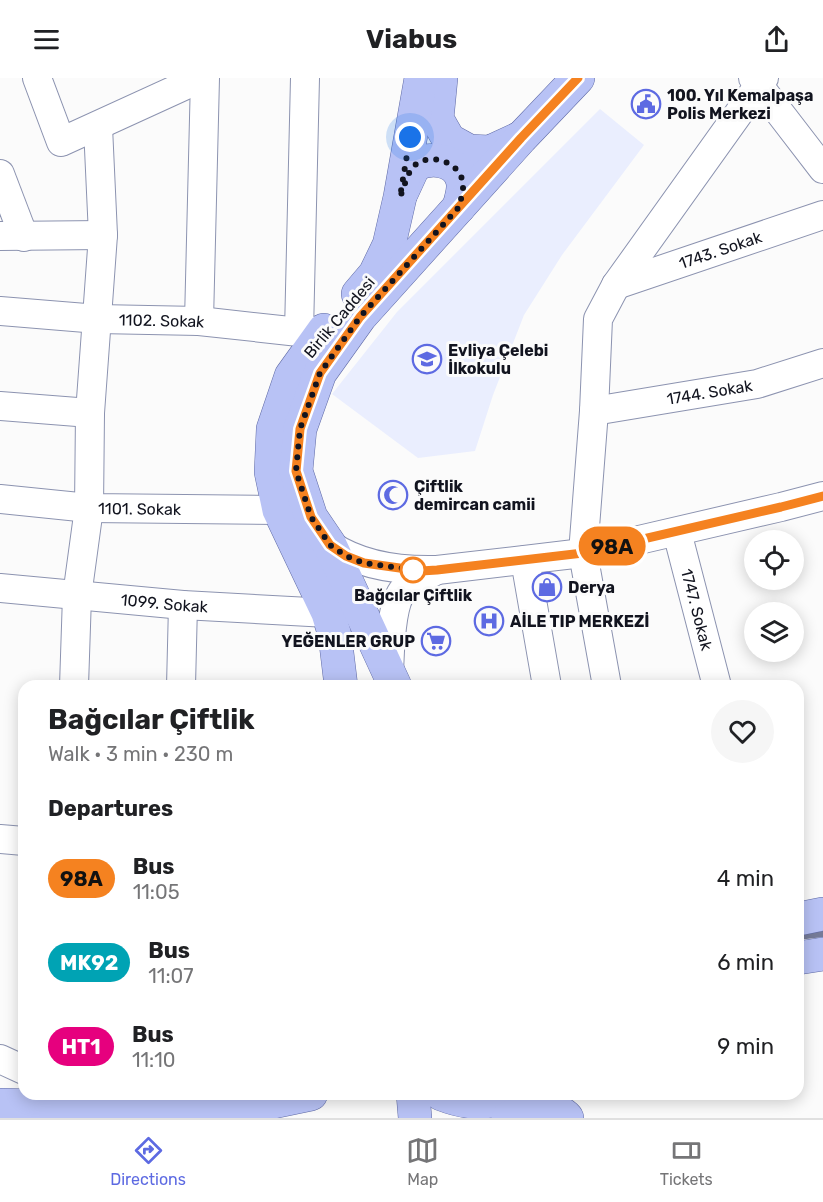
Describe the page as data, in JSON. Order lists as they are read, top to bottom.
{
  "streets": {
    "main road": ["Birlik Caddesi"],
    "street": [
      "1743. Sokak",
      "1102. Sokak",
      "1744. Sokak",
      "1101. Sokak",
      "1099. Sokak",
      "1747. Sokak"
    ]
  },
  "crossings": [
    ["Birlik Caddesi", "1102. Sokak"],
    ["Birlik Caddesi", "1101. Sokak"],
    ["Birlik Caddesi", "1099. Sokak"]
  ],
  "places": {
    "public building": ["100. Yıl Kemalpaşa Polis Merkezi"],
    "school or university": ["Evliya Çelebi İlkokulu"],
    "mosque": ["Çiftlik demircan camii"],
    "other": ["Bağcılar Çiftlik"],
    "shop": ["Derya"],
    "hospital": ["AİLE TIP MERKEZİ"],
    "supermarket": ["YEĞENLER GRUP"]
  },
  "lines": ["bus line 98A"],
  "page": {
    "header": "Viabus",
    "on_map": "98A",
    "heading": [
      ["Bağcılar Çiftlik", "Walk · 3 min · 230 m"],
      "Departures"
    ],
    "list": [
      {
        "mark": "98A",
        "name": "Bus",
        "note": "11:05",
        "value": "4 min"
      },
      {
        "mark": "MK92",
        "name": "Bus",
        "note": "11:07",
        "value": "6 min"
      },
      {
        "mark": "HT1",
        "name": "Bus",
        "note": "11:10",
        "value": "9 min"
      }
    ],
    "tabs": ["Directions", "Map", "Tickets"]
  }
}
